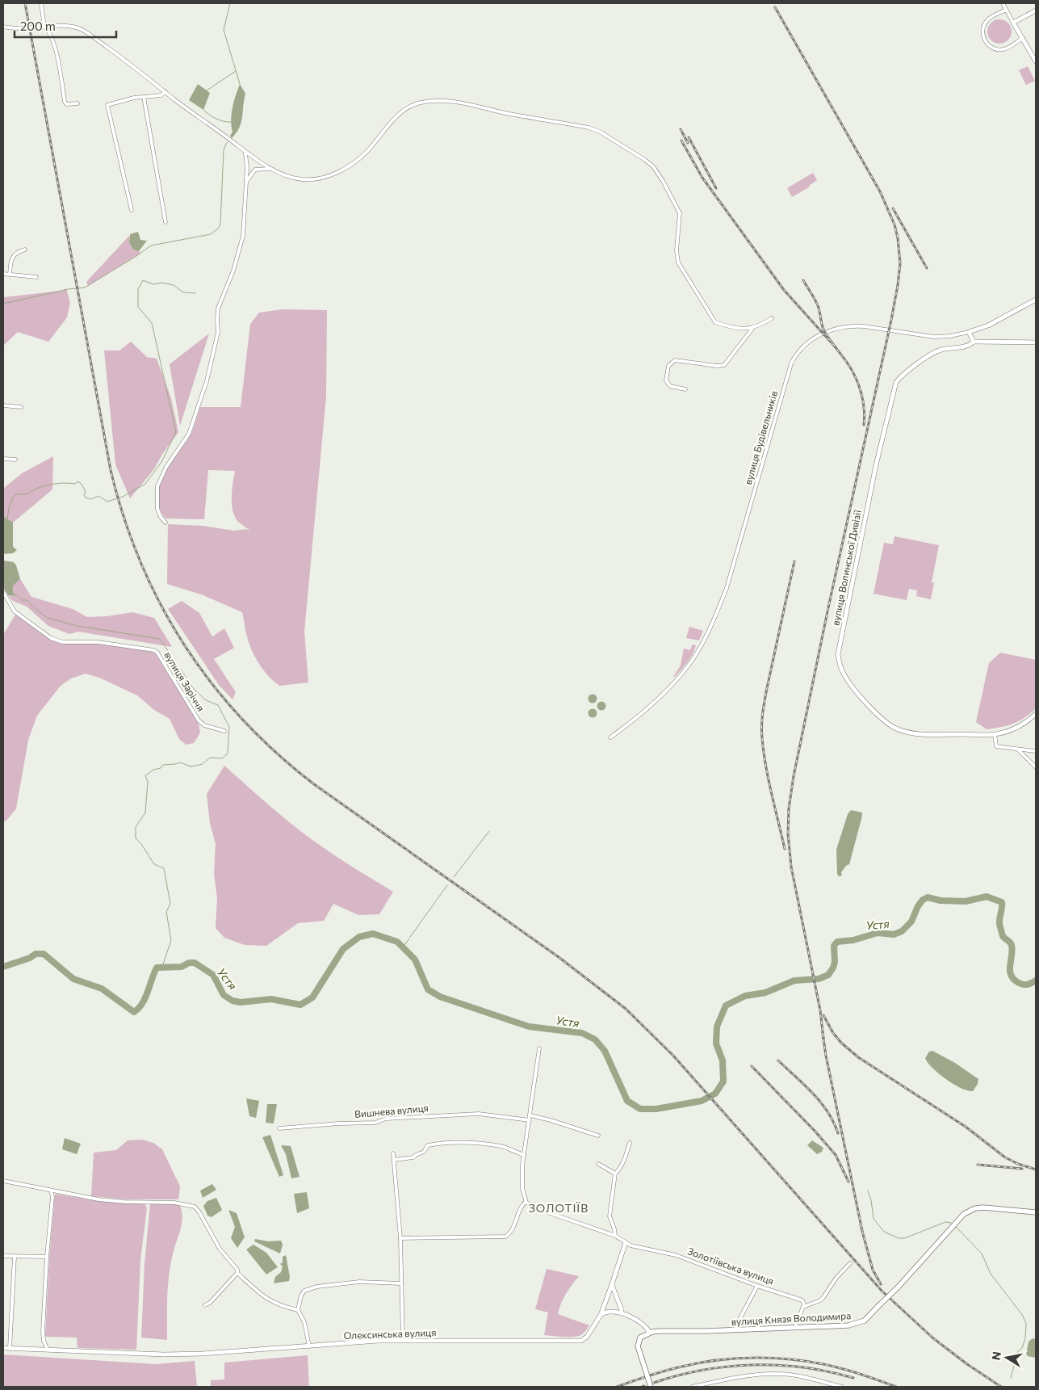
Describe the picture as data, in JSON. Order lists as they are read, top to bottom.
{
  "streets": {
    "main road": ["вулиця Князя Володимира"],
    "street": [
      "вулиця Будівельників",
      "вулиця Волинської Дивізії",
      "вулиця Заріччя",
      "Вишнева вулиця",
      "Золотіївська вулиця",
      "Олексинська вулиця"
    ]
  },
  "districts": ["ЗОЛОТІЇВ"],
  "water": ["Устя"],
  "scale_bar": "200 m",
  "north": "left"
}
